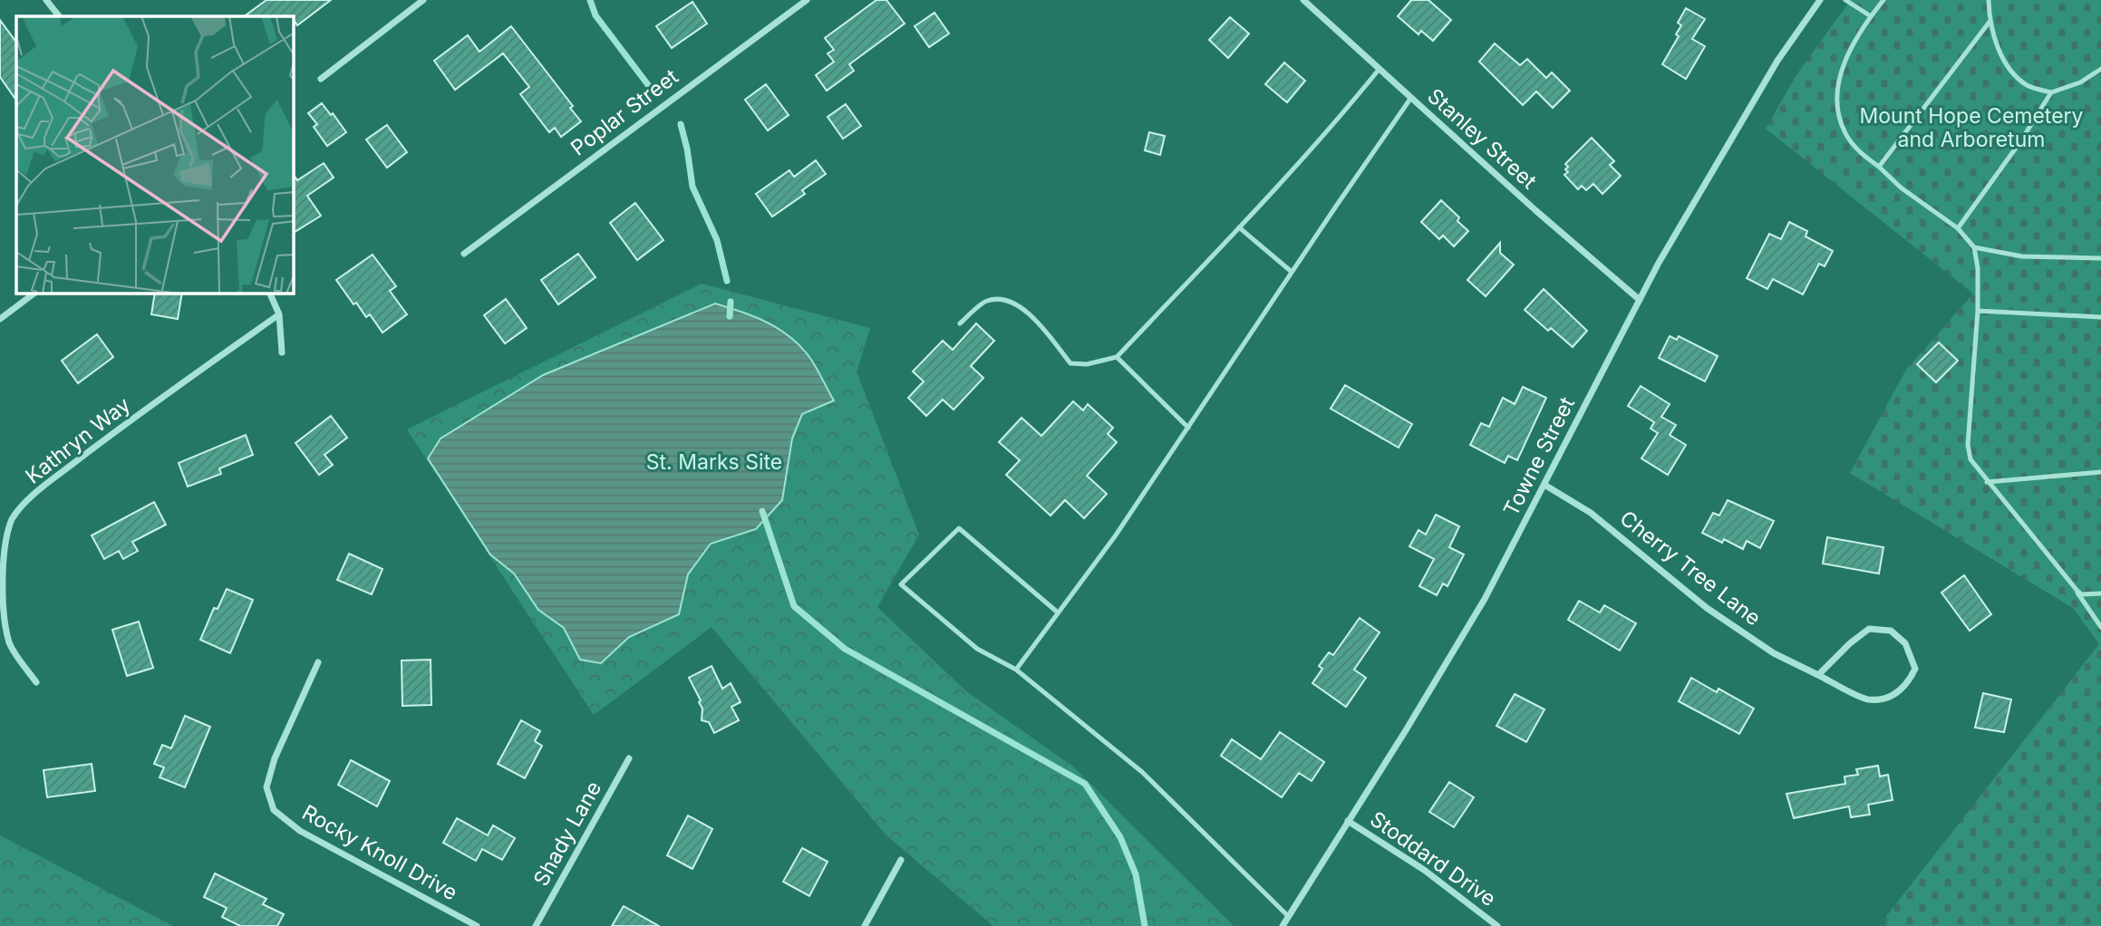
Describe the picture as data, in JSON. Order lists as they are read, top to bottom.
{
  "streets": {
    "street": [
      "Poplar Street",
      "Stanley Street",
      "Kathryn Way",
      "Towne Street",
      "Cherry Tree Lane",
      "Shady Lane",
      "Rocky Knoll Drive",
      "Stoddard Drive"
    ]
  },
  "crossings": [
    ["Stanley Street", "Towne Street"],
    ["Towne Street", "Cherry Tree Lane"],
    ["Towne Street", "Stoddard Drive"]
  ],
  "parks": ["Mount Hope Cemetery and Arboretum", "St. Marks Site"]
}
